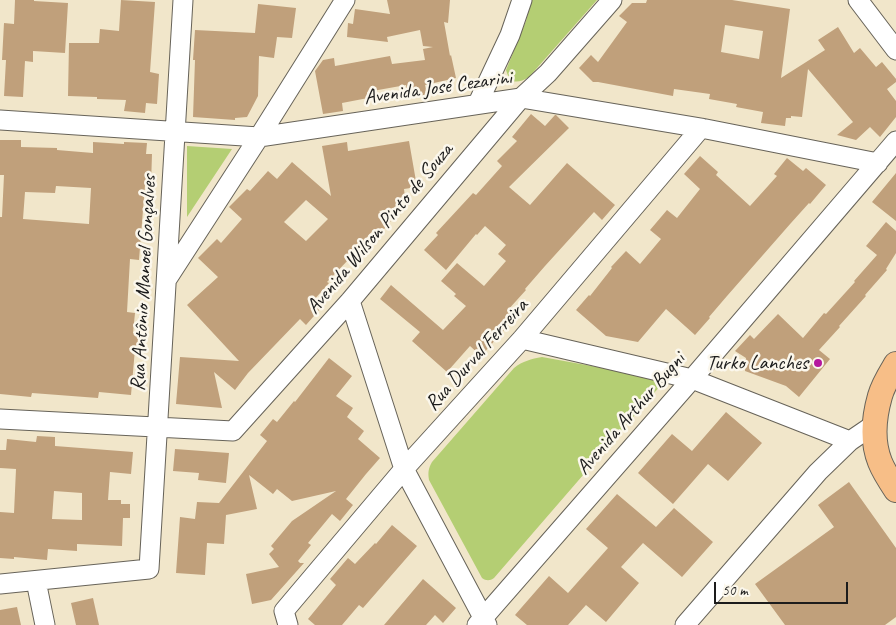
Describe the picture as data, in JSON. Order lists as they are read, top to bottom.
{
  "streets": {
    "street": [
      "Avenida José Cezarini",
      "Avenida Wilson Pinto de Souza",
      "Rua Antônio Manoel Gonçalves",
      "Rua Durval Ferreira",
      "Avenida Arthur Bugni"
    ]
  },
  "crossings": [
    ["Avenida José Cezarini", "Avenida Wilson Pinto de Souza"],
    ["Avenida José Cezarini", "Rua Antônio Manoel Gonçalves"],
    ["Avenida José Cezarini", "Rua Durval Ferreira"],
    ["Avenida José Cezarini", "Avenida Arthur Bugni"],
    ["Avenida Wilson Pinto de Souza", "Rua Antônio Manoel Gonçalves"]
  ],
  "places": ["Turko Lanches"],
  "scale_bar": "50 m"
}
